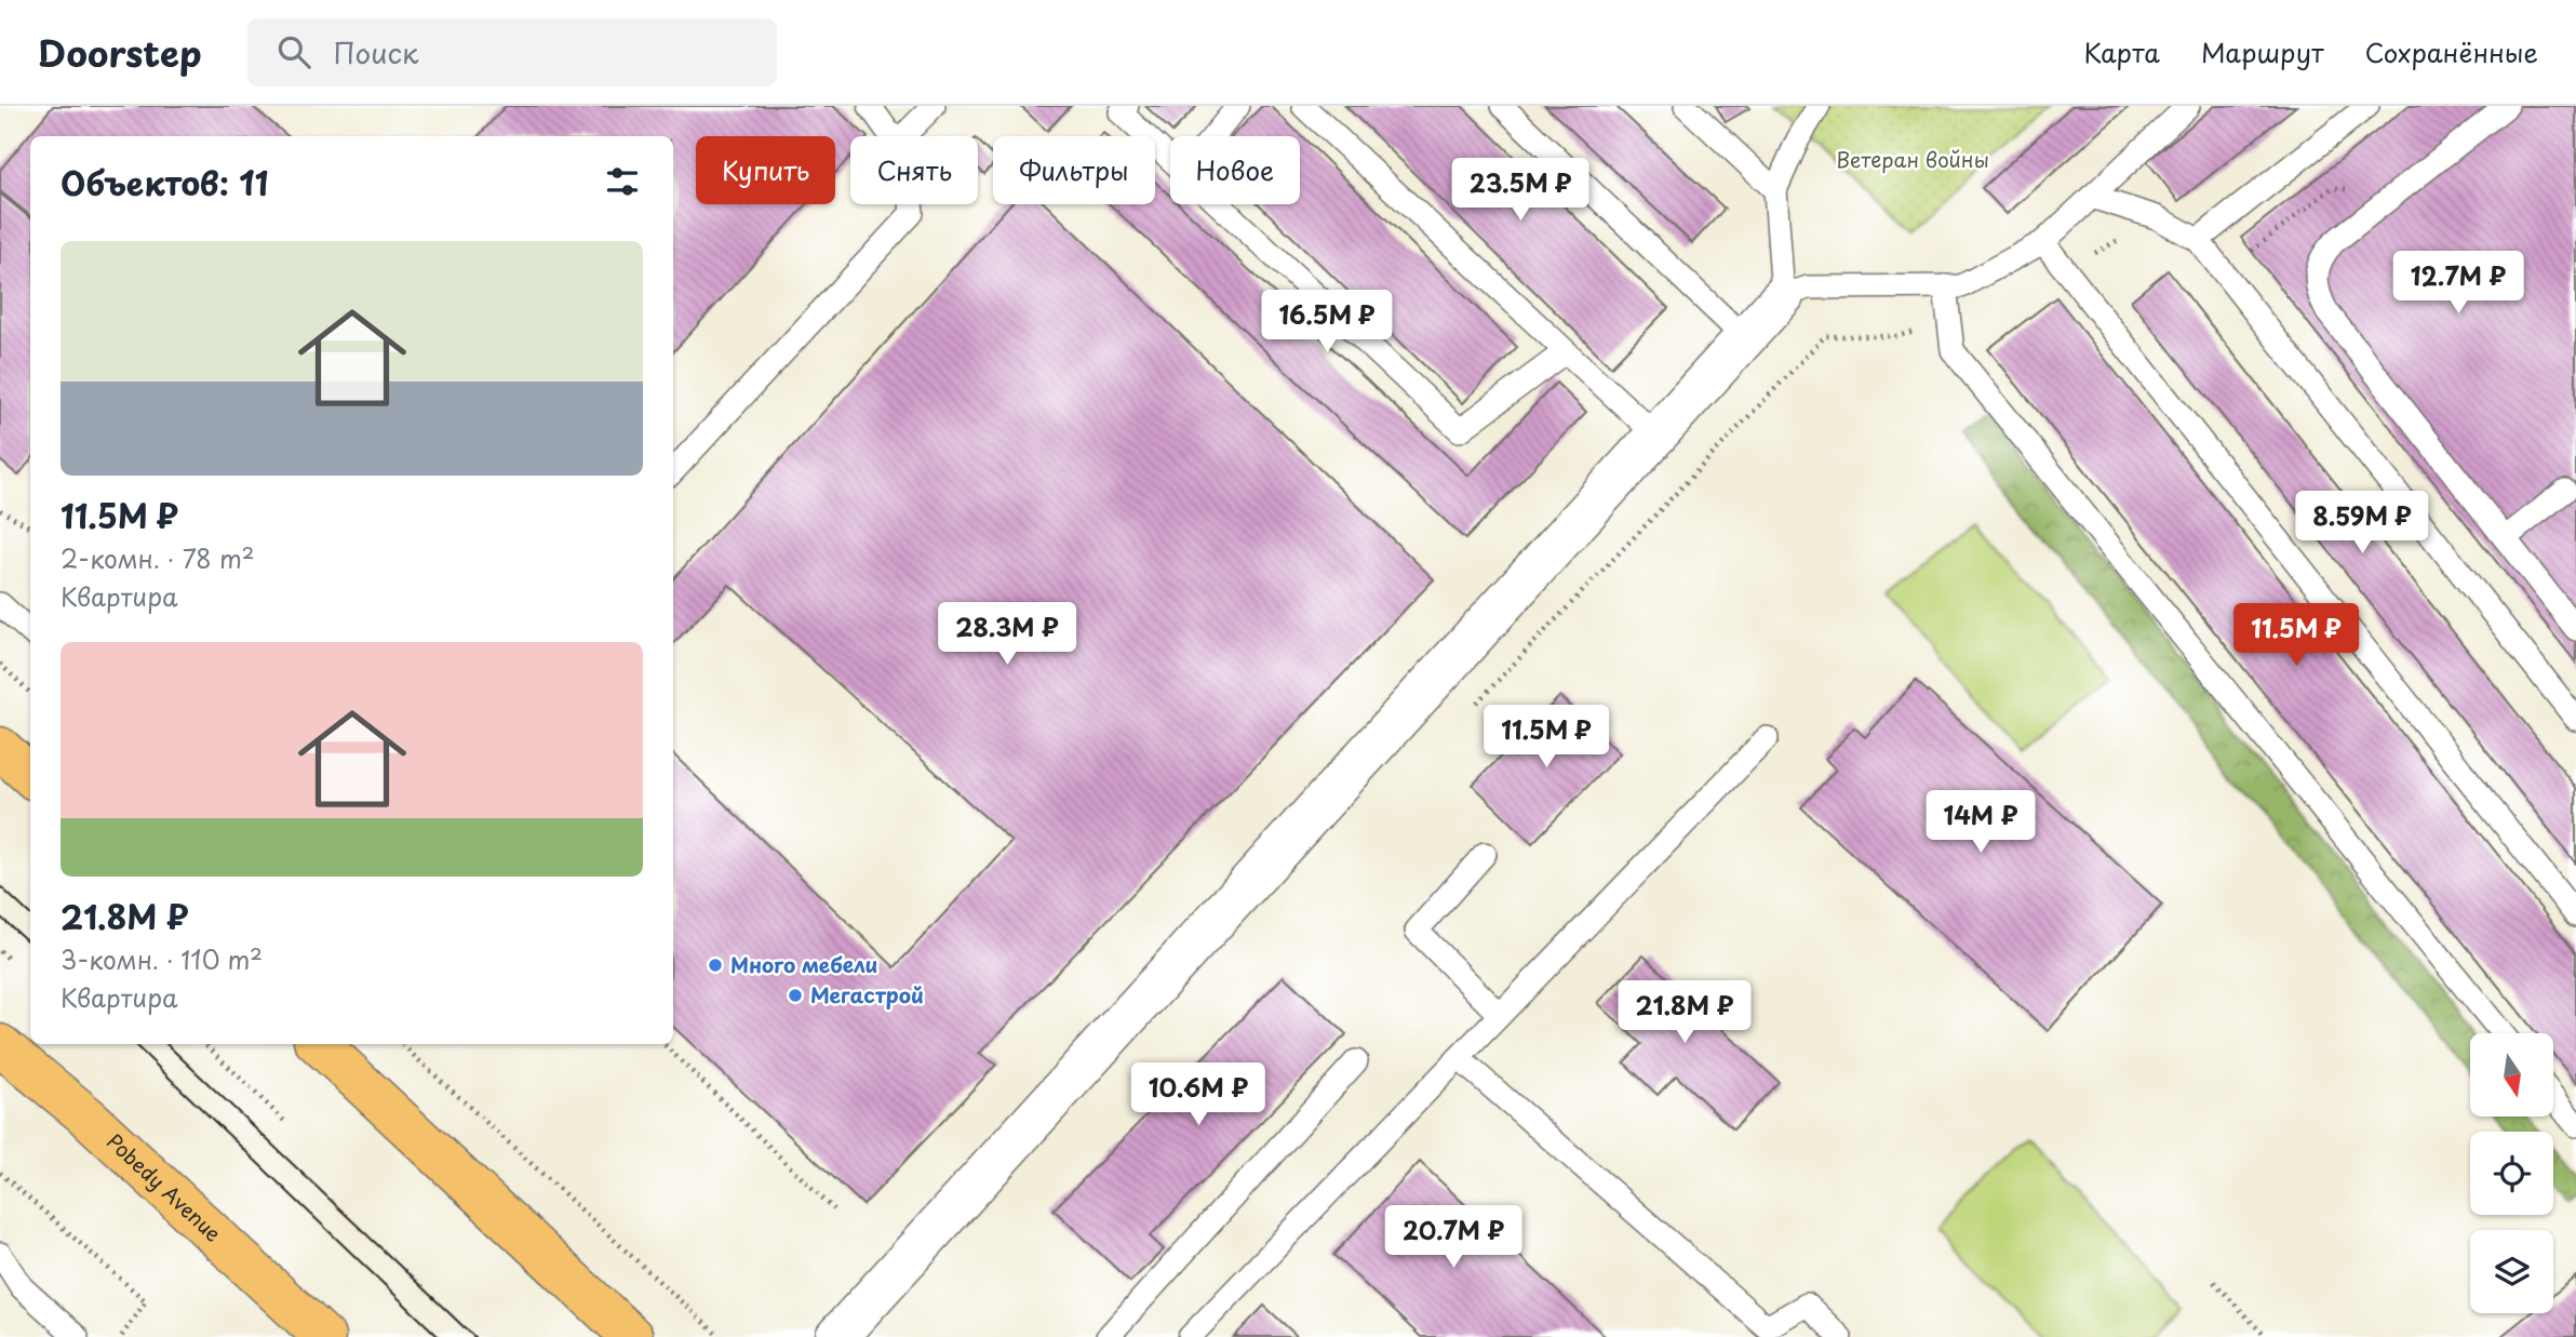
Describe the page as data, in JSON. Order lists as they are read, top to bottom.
{
  "streets": {
    "main road": ["Pobedy Avenue"]
  },
  "parks": ["Ветеран войны"],
  "places": ["Много мебели", "Мегастрой"],
  "north": "bottom",
  "page": {
    "header": "Doorstep",
    "search": "Поиск",
    "nav": ["Карта", "Маршрут", "Сохранённые"],
    "chip": [
      "Купить",
      "Снять",
      "Фильтры",
      "Новое"
    ],
    "heading": "Объектов: 11",
    "price": [
      "23.5M ₽",
      "12.7M ₽",
      "16.5M ₽",
      "8.59M ₽",
      "28.3M ₽",
      "11.5M ₽",
      "11.5M ₽",
      "14M ₽",
      "21.8M ₽",
      "10.6M ₽",
      "20.7M ₽"
    ],
    "list": [
      {
        "name": "11.5M ₽",
        "note": "2-комн. · 78 m² · Квартира"
      },
      {
        "name": "21.8M ₽",
        "note": "3-комн. · 110 m² · Квартира"
      }
    ]
  }
}
